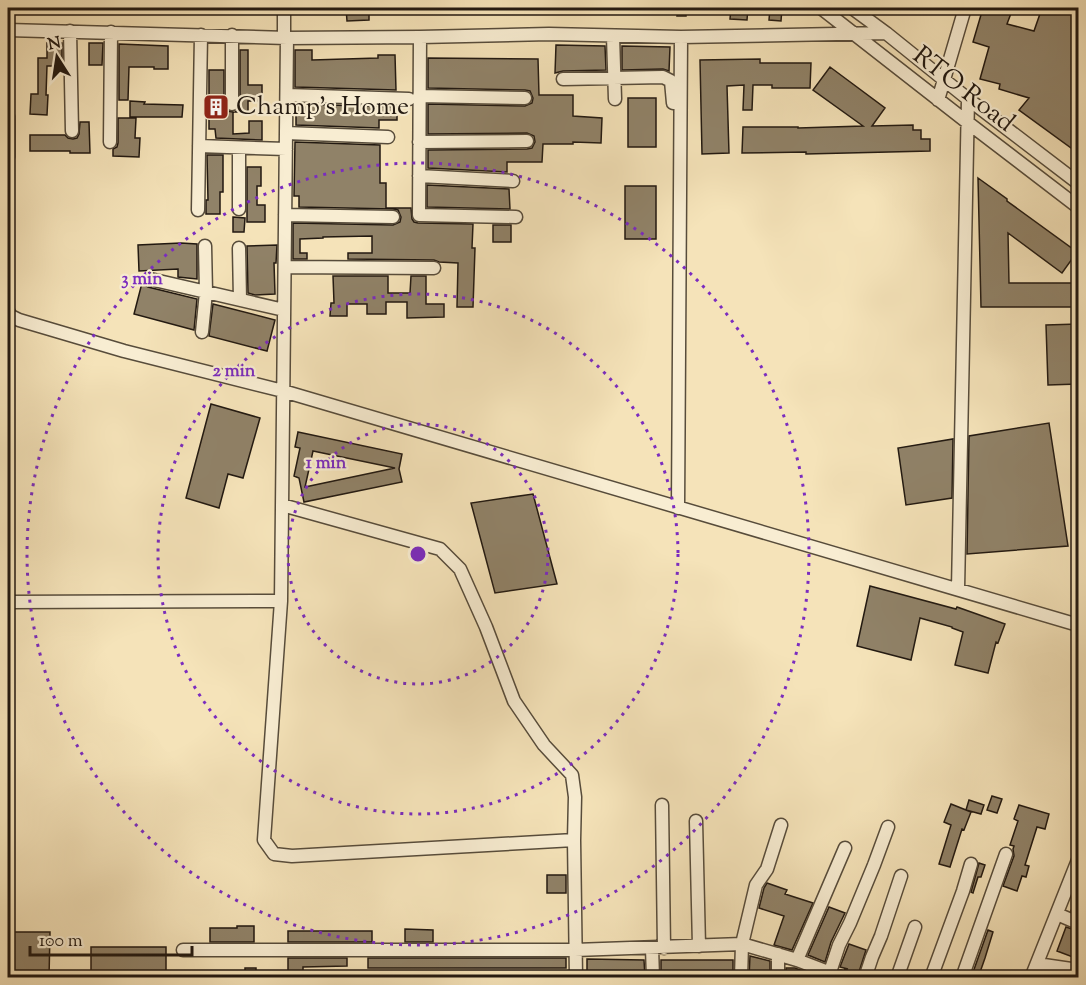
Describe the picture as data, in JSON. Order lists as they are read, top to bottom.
{
  "streets": {
    "street": ["RTO Road"]
  },
  "places": {
    "building": ["Champ's Home"]
  },
  "scale_bar": "100 m",
  "north": "top",
  "rings": ["3 min", "2 min", "1 min"]
}
